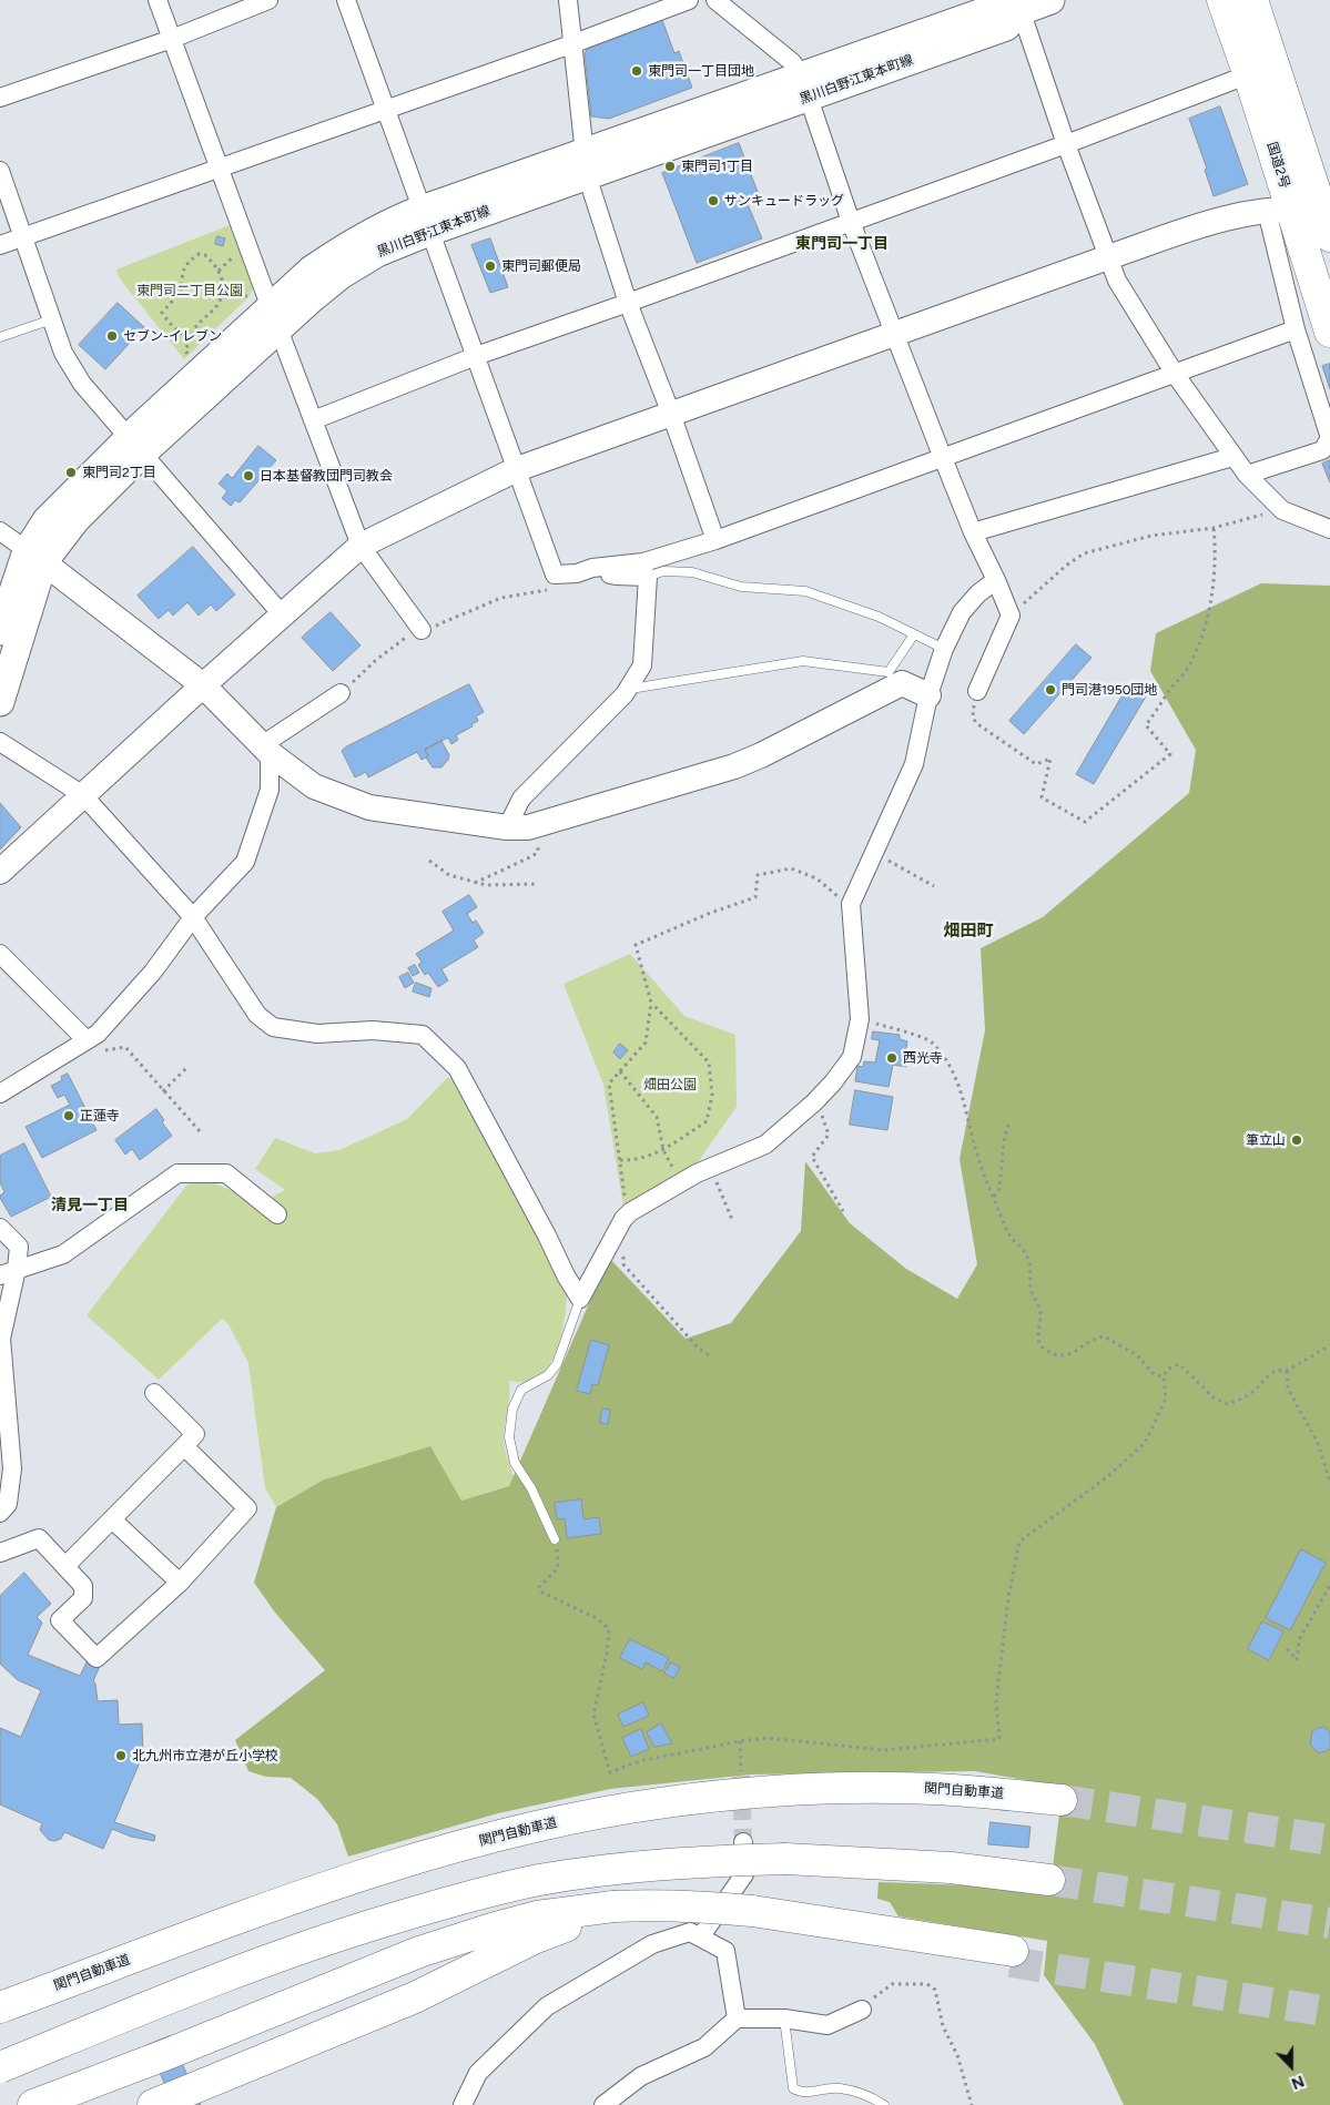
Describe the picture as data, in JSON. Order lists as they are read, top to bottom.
{
  "streets": {
    "highway": ["国道2号", "関門自動車道"],
    "main road": ["黒川白野江東本町線"]
  },
  "districts": ["東門司一丁目", "畑田町", "清見一丁目"],
  "parks": ["東門司二丁目公園", "畑田公園"],
  "places": [
    "東門司一丁目団地",
    "東門司1丁目",
    "サンキュードラッグ",
    "東門司郵便局",
    "セブン-イレブン",
    "東門司2丁目",
    "日本基督教団門司教会",
    "門司港1950団地",
    "西光寺",
    "正蓮寺",
    "筆立山",
    "北九州市立港が丘小学校"
  ],
  "north": "bottom"
}
